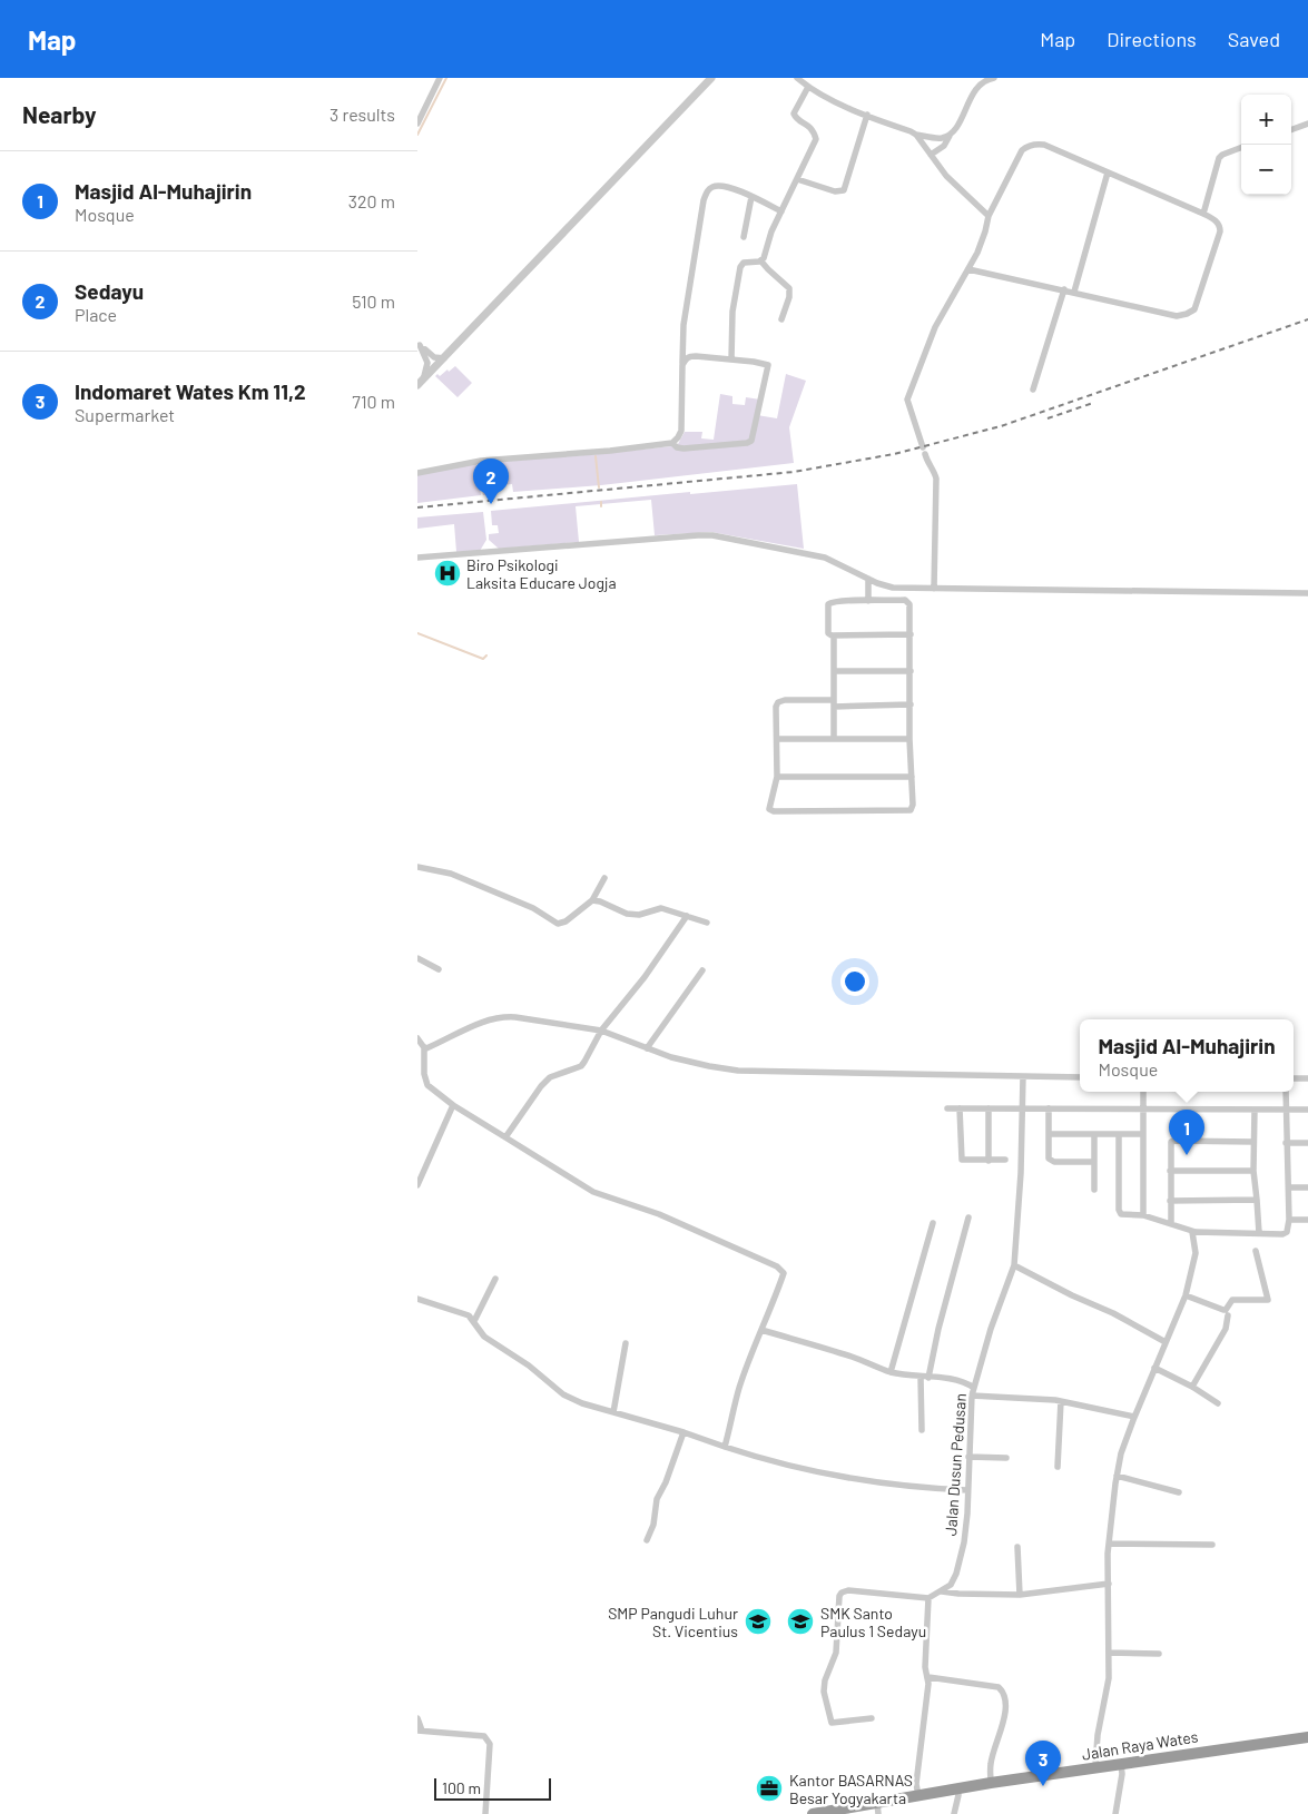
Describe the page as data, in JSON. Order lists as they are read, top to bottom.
{
  "streets": {
    "highway": ["Jalan Raya Wates"],
    "street": ["Jalan Dusun Pedusan"]
  },
  "places": {
    "hospital": ["Biro Psikologi Laksita Educare Jogja"],
    "school or university": ["SMP Pangudi Luhur St. Vicentius", "SMK Santo Paulus 1 Sedayu"],
    "office": ["Kantor BASARNAS Besar Yogyakarta"]
  },
  "scale_bar": "100 m",
  "page": {
    "header": "Map",
    "nav": ["Map", "Directions", "Saved"],
    "heading": ["Nearby", "3 results"],
    "map_buttons": ["+", "−"],
    "list": [
      {
        "mark": "1",
        "name": "Masjid Al-Muhajirin",
        "note": "Mosque",
        "value": "320 m"
      },
      {
        "mark": "2",
        "name": "Sedayu",
        "note": "Place",
        "value": "510 m"
      },
      {
        "mark": "3",
        "name": "Indomaret Wates Km 11,2",
        "note": "Supermarket",
        "value": "710 m"
      }
    ],
    "pins": ["2", "1", "3"],
    "popup": ["Masjid Al-Muhajirin", "Mosque"],
    "scale": "100 m"
  }
}
